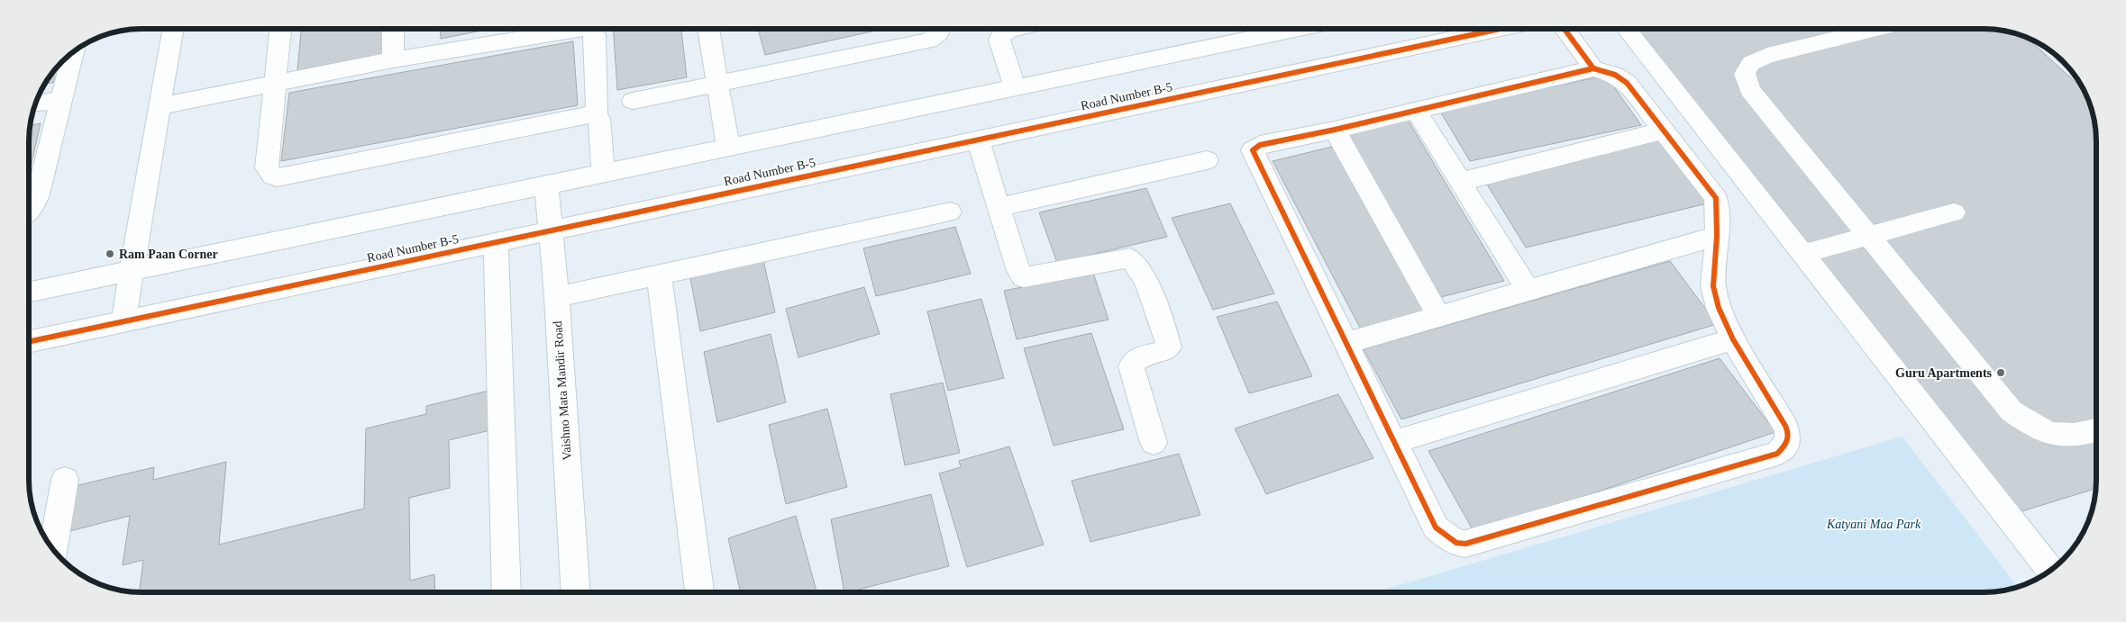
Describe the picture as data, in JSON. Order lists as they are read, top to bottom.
{
  "streets": {
    "street": ["Road Number B-5", "Vaishno Mata Mandir Road"]
  },
  "crossings": [
    ["Road Number B-5", "Vaishno Mata Mandir Road"]
  ],
  "parks": ["Katyani Maa Park"],
  "places": ["Ram Paan Corner", "Guru Apartments"]
}
